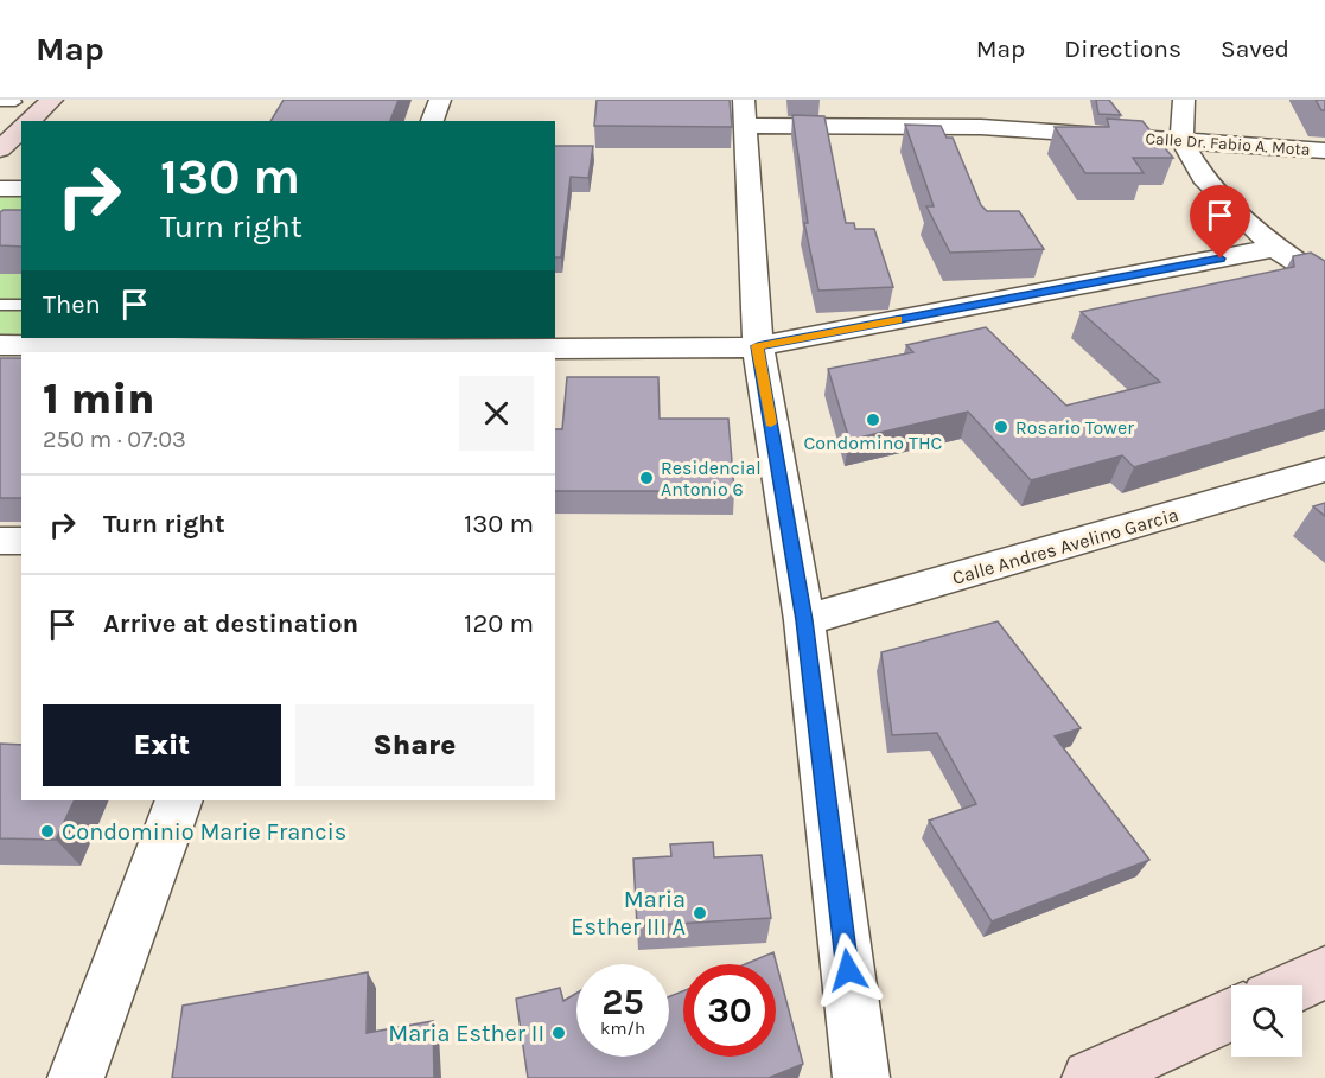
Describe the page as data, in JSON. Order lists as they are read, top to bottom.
{
  "streets": {
    "street": ["Calle Dr. Fabio A. Mota", "Calle Andres Avelino Garcia"]
  },
  "places": [
    "Condomino THC",
    "Rosario Tower",
    "Residencial Antonio 6",
    "Condominio Marie Francis",
    "Maria Esther III A",
    "Maria Esther II"
  ],
  "page": {
    "header": "Map",
    "nav": ["Map", "Directions", "Saved"],
    "turn": ["130 m", "Turn right"],
    "then": "Then",
    "heading": ["1 min", "250 m · 07:03"],
    "list": [
      {
        "name": "Turn right",
        "value": "130 m"
      },
      {
        "name": "Arrive at destination",
        "value": "120 m"
      }
    ],
    "buttons": ["Exit", "Share"],
    "speed": "25 km/h",
    "limit": "30"
  }
}
